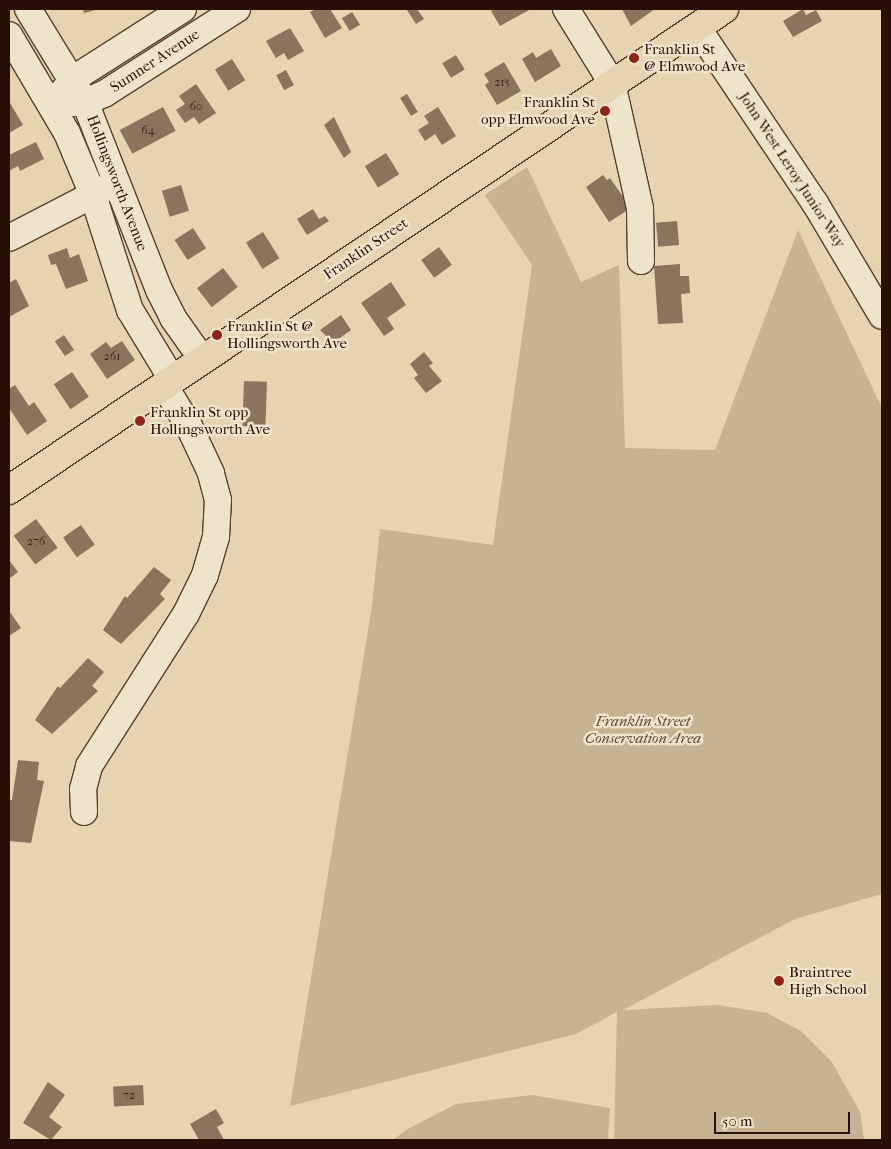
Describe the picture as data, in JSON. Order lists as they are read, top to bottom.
{
  "streets": {
    "main road": ["Franklin Street"],
    "street": ["Sumner Avenue", "John West Leroy Junior Way", "Hollingsworth Avenue"]
  },
  "crossings": [
    ["Sumner Avenue", "Hollingsworth Avenue"],
    ["John West Leroy Junior Way", "Franklin Street"],
    ["Hollingsworth Avenue", "Franklin Street"]
  ],
  "parks": ["Franklin Street Conservation Area"],
  "places": [
    "Franklin St @ Elmwood Ave",
    "Franklin St opp Elmwood Ave",
    "Franklin St @ Hollingsworth Ave",
    "Franklin St opp Hollingsworth Ave",
    "Braintree High School"
  ],
  "house_numbers": [
    "215",
    "60",
    "64",
    "261",
    "276",
    "72"
  ],
  "scale_bar": "50 m"
}
